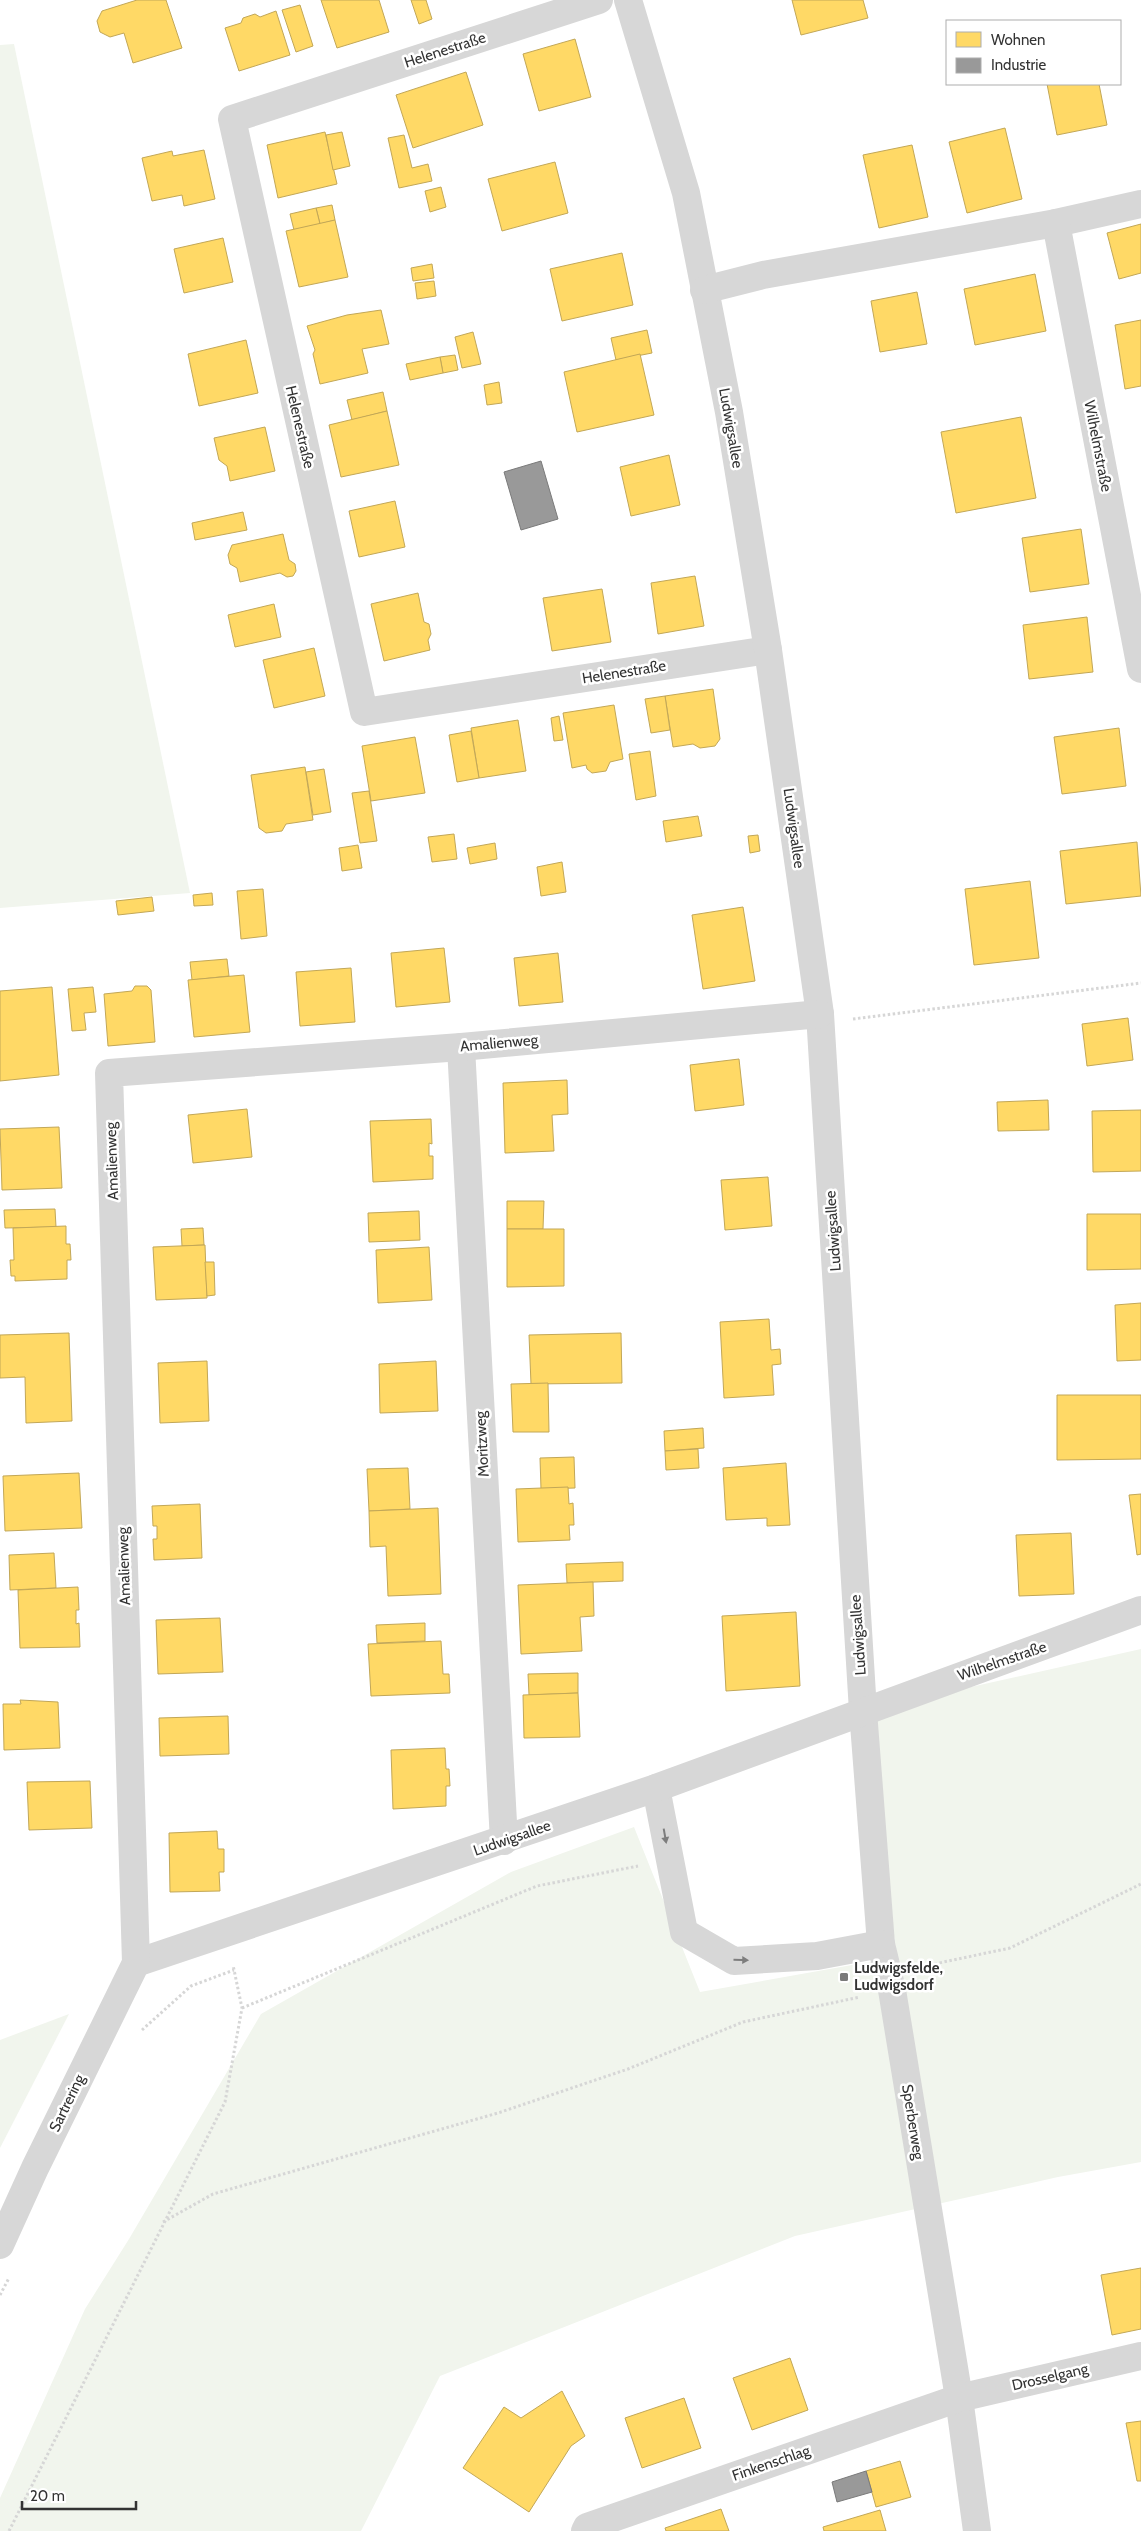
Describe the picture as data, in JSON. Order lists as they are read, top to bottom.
{
  "streets": {
    "street": [
      "Helenestraße",
      "Ludwigsallee",
      "Wilhelmstraße",
      "Amalienweg",
      "Moritzweg",
      "Sartrering",
      "Sperberweg",
      "Drosselgang",
      "Finkenschlag"
    ]
  },
  "crossings": [
    ["Helenestraße", "Ludwigsallee"],
    ["Ludwigsallee", "Wilhelmstraße"],
    ["Ludwigsallee", "Amalienweg"],
    ["Ludwigsallee", "Moritzweg"],
    ["Ludwigsallee", "Sartrering"],
    ["Ludwigsallee", "Sperberweg"],
    ["Wilhelmstraße", "Sperberweg"],
    ["Amalienweg", "Moritzweg"],
    ["Amalienweg", "Sartrering"],
    ["Sperberweg", "Drosselgang"],
    ["Sperberweg", "Finkenschlag"],
    ["Drosselgang", "Finkenschlag"]
  ],
  "places": {
    "transit": ["Ludwigsfelde, Ludwigsdorf"]
  },
  "legend": ["Wohnen", "Industrie"],
  "scale_bar": "20 m"
}
